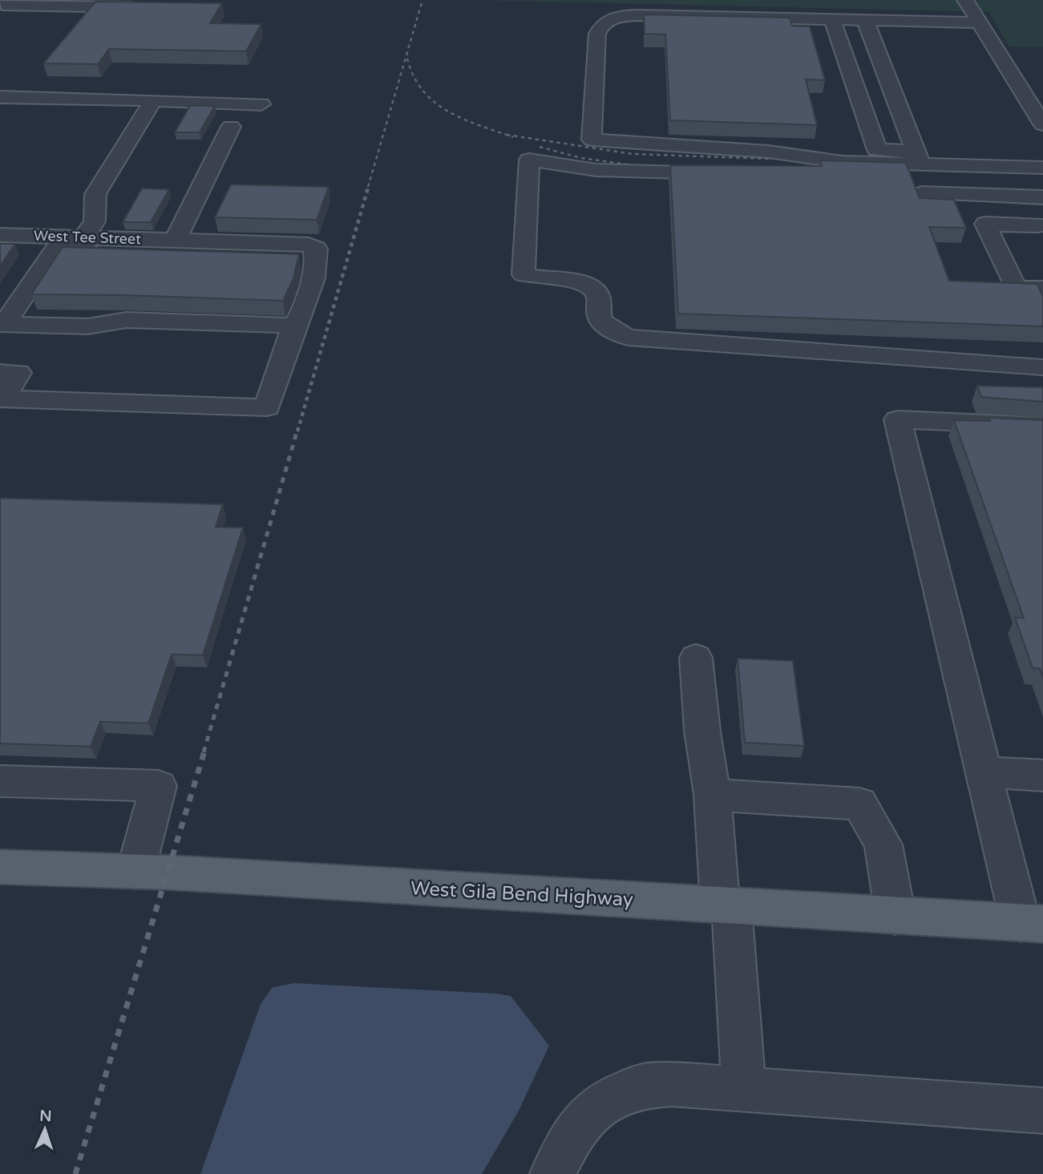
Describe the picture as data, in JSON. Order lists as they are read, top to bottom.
{
  "streets": {
    "main road": ["West Gila Bend Highway"],
    "street": ["West Tee Street"]
  },
  "north": "top"
}
